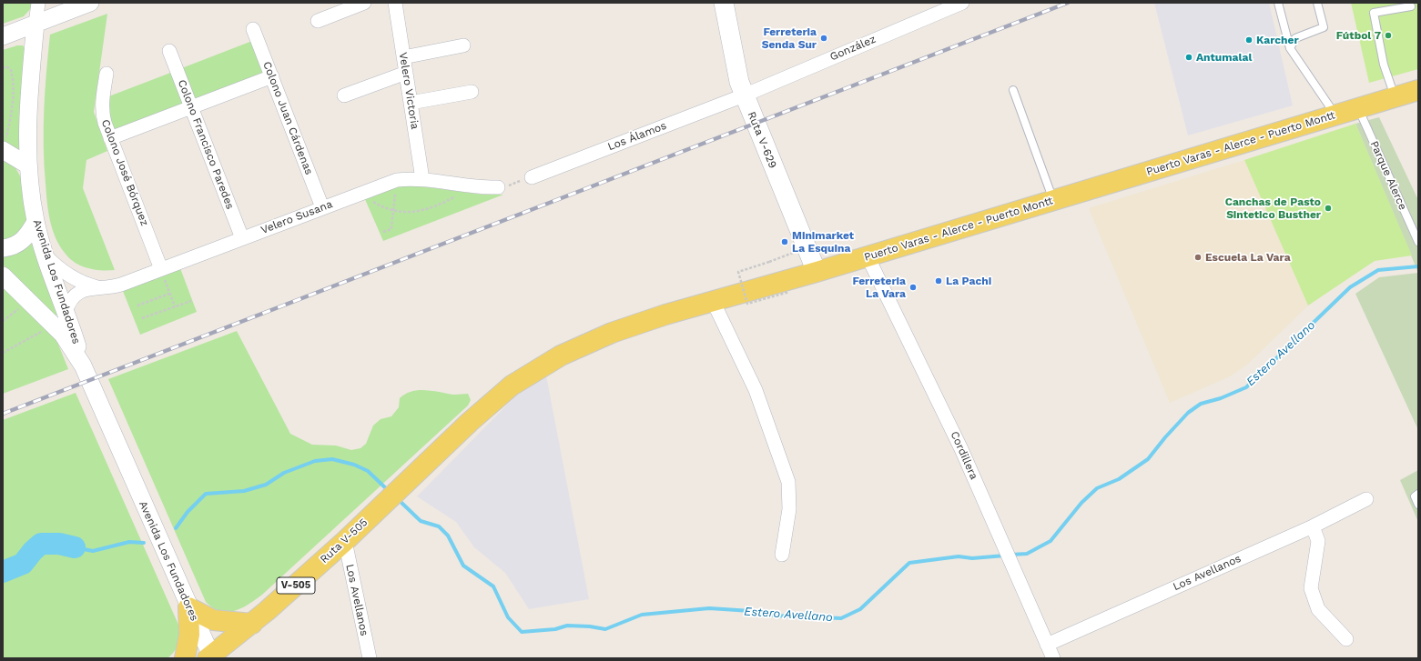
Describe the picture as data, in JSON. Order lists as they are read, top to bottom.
{
  "streets": {
    "main road": [
      "Ruta V-629",
      "Puerto Varas - Alerce - Puerto Montt",
      "Ruta V-505",
      "V-505"
    ],
    "street": [
      "González",
      "Velero Victoria",
      "Colono Juan Cárdenas",
      "Los Álamos",
      "Colono Francisco Paredes",
      "Colono José Bórquez",
      "Velero Susana",
      "Avenida Los Fundadores",
      "Cordillera",
      "Los Avellanos"
    ],
    "lane": ["Parque Alerce"]
  },
  "crossings": [
    ["González", "Los Álamos"],
    ["González", "Ruta V-629"],
    ["Velero Victoria", "Velero Susana"],
    ["Colono Juan Cárdenas", "Velero Susana"],
    ["Los Álamos", "Ruta V-629"],
    ["Ruta V-629", "Puerto Varas - Alerce - Puerto Montt"],
    ["Puerto Varas - Alerce - Puerto Montt", "Parque Alerce"],
    ["Puerto Varas - Alerce - Puerto Montt", "Cordillera"],
    ["Puerto Varas - Alerce - Puerto Montt", "Ruta V-505"],
    ["Colono Francisco Paredes", "Velero Susana"],
    ["Colono José Bórquez", "Velero Susana"],
    ["Velero Susana", "Avenida Los Fundadores"],
    ["Avenida Los Fundadores", "Ruta V-505"],
    ["Cordillera", "Los Avellanos"],
    ["Ruta V-505", "Los Avellanos"]
  ],
  "water": ["Estero Avellano"],
  "places": [
    "Fútbol 7",
    "Ferreteria Senda Sur",
    "Karcher",
    "Antumalal",
    "Canchas de Pasto Sintetico Busther",
    "Minimarket La Esquina",
    "Escuela La Vara",
    "La Pachi",
    "Ferreteria La Vara"
  ]
}
